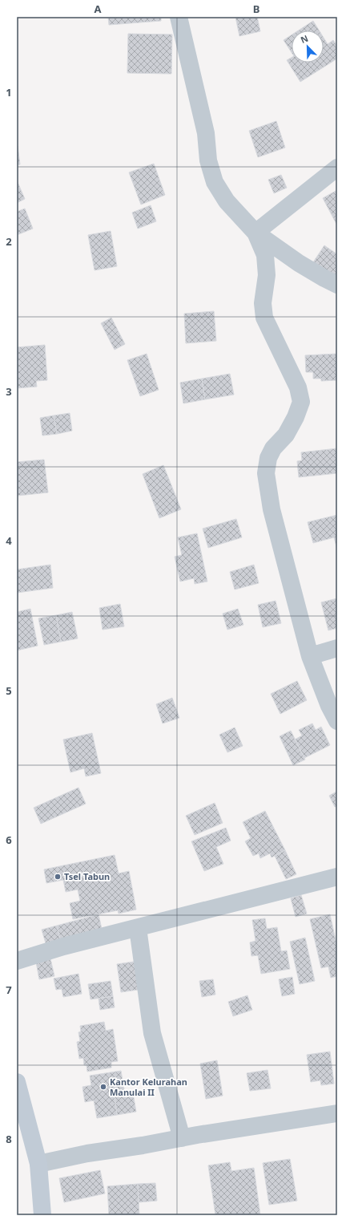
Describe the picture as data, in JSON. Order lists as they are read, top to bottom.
{
  "places": ["Tsel Tabun", "Kantor Kelurahan Manulai II"],
  "north": "top left",
  "grid": {
    "columns": ["A", "B"],
    "rows": [
      "1",
      "2",
      "3",
      "4",
      "5",
      "6",
      "7",
      "8"
    ]
  }
}
